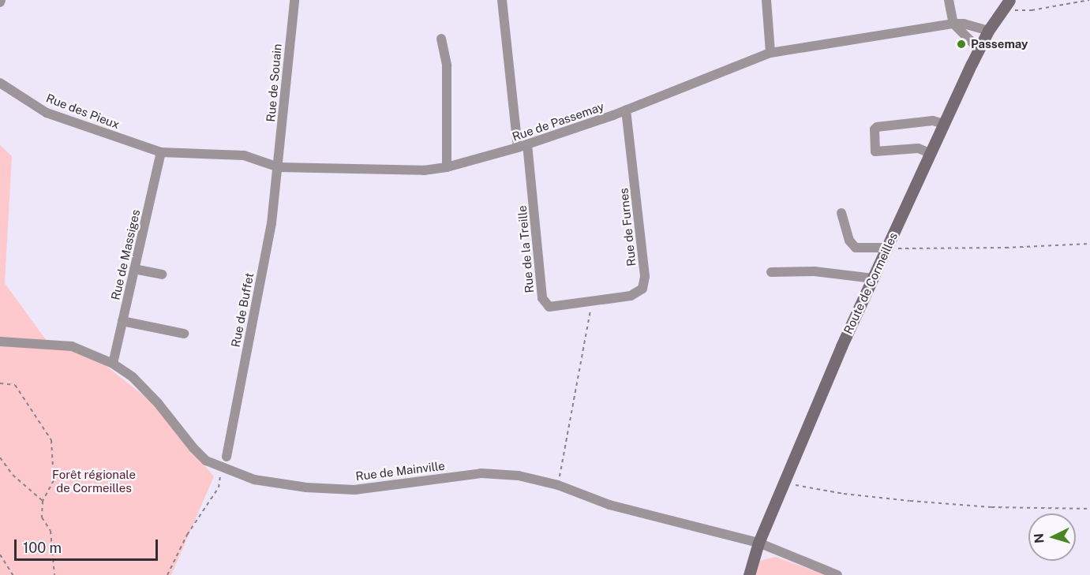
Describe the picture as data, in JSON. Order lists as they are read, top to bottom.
{
  "streets": {
    "main road": ["Route de Cormeilles"],
    "street": [
      "Rue de Souain",
      "Rue des Pieux",
      "Rue de Passemay",
      "Rue de Furnes",
      "Rue de la Treille",
      "Rue de Massiges",
      "Rue de Buffet",
      "Rue de Mainville"
    ]
  },
  "crossings": [
    ["Rue de Souain", "Rue de Passemay"],
    ["Rue de Souain", "Rue de Buffet"],
    ["Rue des Pieux", "Rue de Passemay"],
    ["Rue des Pieux", "Rue de Massiges"],
    ["Rue de Passemay", "Rue de Furnes"],
    ["Rue de Passemay", "Rue de la Treille"],
    ["Rue de Passemay", "Rue de Massiges"],
    ["Rue de Passemay", "Route de Cormeilles"],
    ["Rue de Passemay", "Rue de Buffet"],
    ["Rue de Furnes", "Rue de la Treille"],
    ["Rue de Massiges", "Rue de Mainville"],
    ["Route de Cormeilles", "Rue de Mainville"]
  ],
  "parks": ["Forêt régionale de Cormeilles"],
  "places": ["Passemay"],
  "scale_bar": "100 m",
  "north": "left"
}
